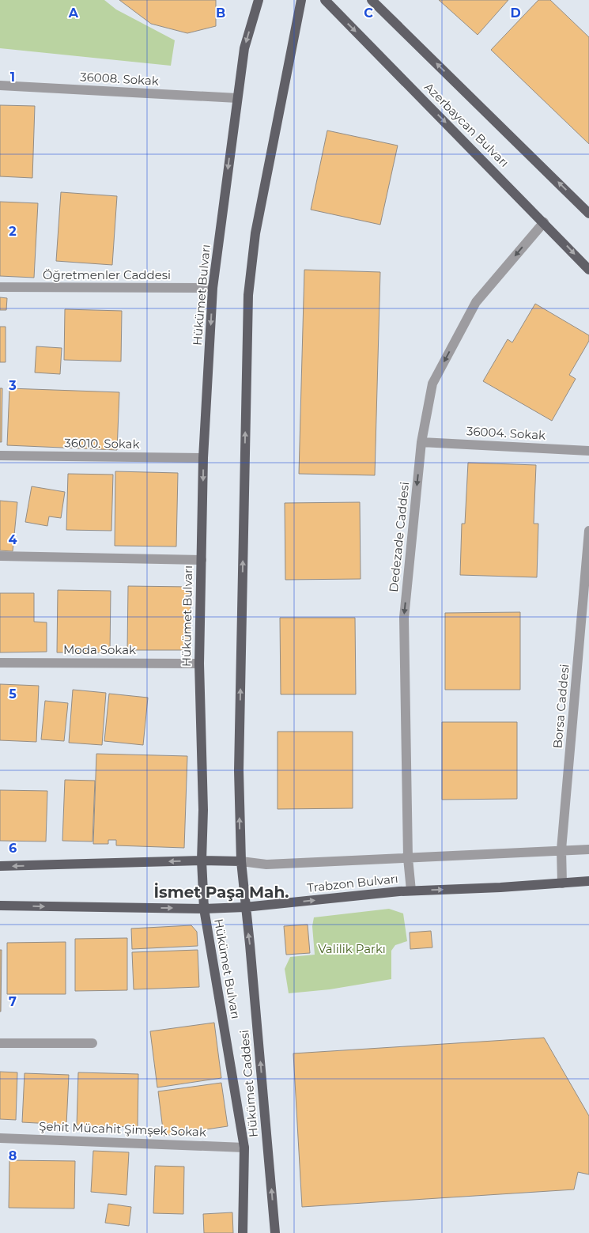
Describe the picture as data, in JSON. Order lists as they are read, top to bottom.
{
  "streets": {
    "main road": [
      "Azerbaycan Bulvarı",
      "Hükümet Bulvarı",
      "Trabzon Bulvarı",
      "Hükümet Caddesi"
    ],
    "street": [
      "36008. Sokak",
      "Öğretmenler Caddesi",
      "36004. Sokak",
      "36010. Sokak",
      "Dedezade Caddesi",
      "Moda Sokak",
      "Borsa Caddesi",
      "Şehit Mücahit Şimşek Sokak"
    ]
  },
  "crossings": [
    ["36008. Sokak", "Hükümet Bulvarı"],
    ["Azerbaycan Bulvarı", "Dedezade Caddesi"],
    ["Öğretmenler Caddesi", "Hükümet Bulvarı"],
    ["Hükümet Bulvarı", "36010. Sokak"],
    ["Hükümet Bulvarı", "Moda Sokak"],
    ["Hükümet Bulvarı", "Trabzon Bulvarı"],
    ["Hükümet Bulvarı", "Şehit Mücahit Şimşek Sokak"],
    ["36004. Sokak", "Dedezade Caddesi"],
    ["Dedezade Caddesi", "Trabzon Bulvarı"],
    ["Borsa Caddesi", "Trabzon Bulvarı"],
    ["Trabzon Bulvarı", "Hükümet Caddesi"]
  ],
  "one_way": ["Dedezade Caddesi", "Hükümet Caddesi"],
  "districts": ["İsmet Paşa Mah."],
  "parks": ["Valilik Parkı"],
  "grid": {
    "columns": [
      "A",
      "B",
      "C",
      "D"
    ],
    "rows": [
      "1",
      "2",
      "3",
      "4",
      "5",
      "6",
      "7",
      "8"
    ]
  }
}
